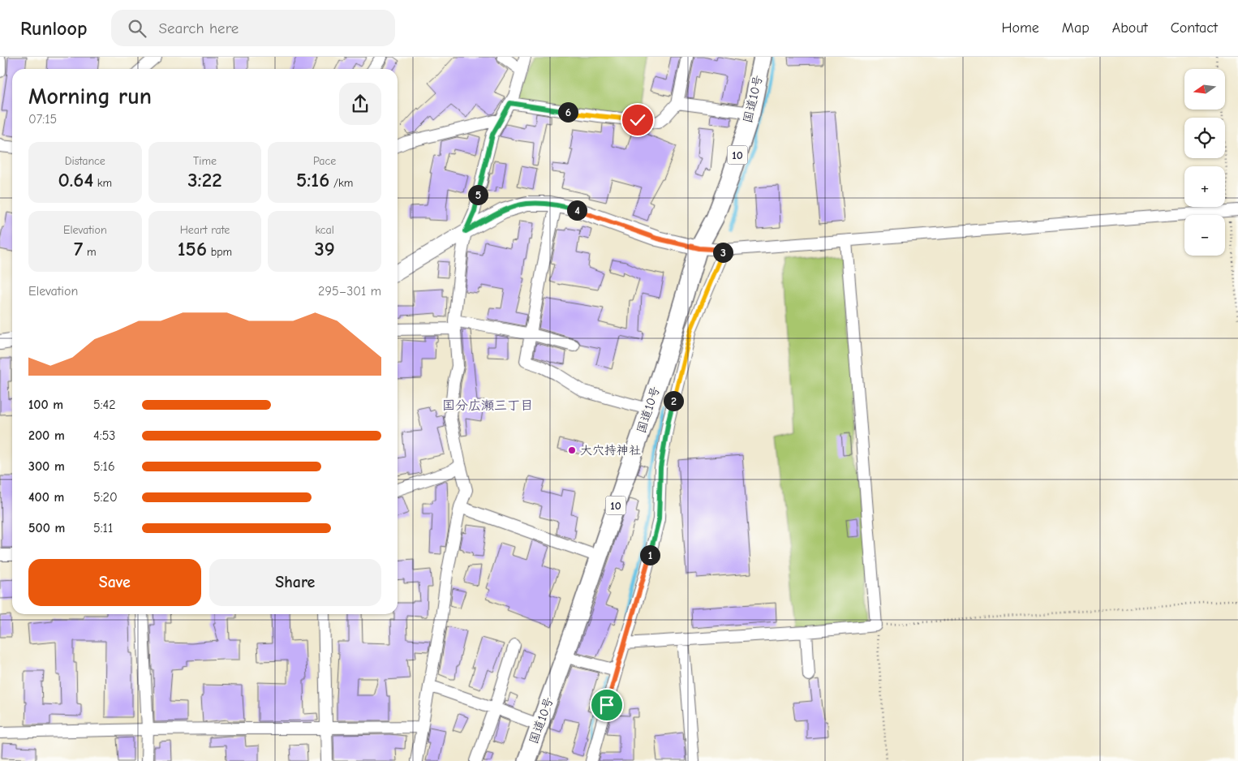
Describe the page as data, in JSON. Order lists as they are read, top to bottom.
{
  "streets": {
    "highway": ["国道10号", "10"]
  },
  "districts": ["国分広瀬三丁目"],
  "places": ["大穴持神社"],
  "north": "left",
  "page": {
    "header": "Runloop",
    "search": "Search here",
    "nav": [
      "Home",
      "Map",
      "About",
      "Contact"
    ],
    "map_buttons": ["+", "−"],
    "heading": ["Morning run", "07:15"],
    "pins": [
      "6",
      "5",
      "4",
      "3",
      "2",
      "1"
    ],
    "stats": [
      ["Distance", "0.64 km"],
      ["Time", "3:22"],
      ["Pace", "5:16 /km"],
      ["Elevation", "7 m"],
      ["Heart rate", "156 bpm"],
      ["kcal", "39"]
    ],
    "chart": ["Elevation", "295–301 m"],
    "list": [
      {
        "name": "100 m",
        "note": "5:42"
      },
      {
        "name": "200 m",
        "note": "4:53"
      },
      {
        "name": "300 m",
        "note": "5:16"
      },
      {
        "name": "400 m",
        "note": "5:20"
      },
      {
        "name": "500 m",
        "note": "5:11"
      }
    ],
    "buttons": ["Save", "Share"]
  }
}
